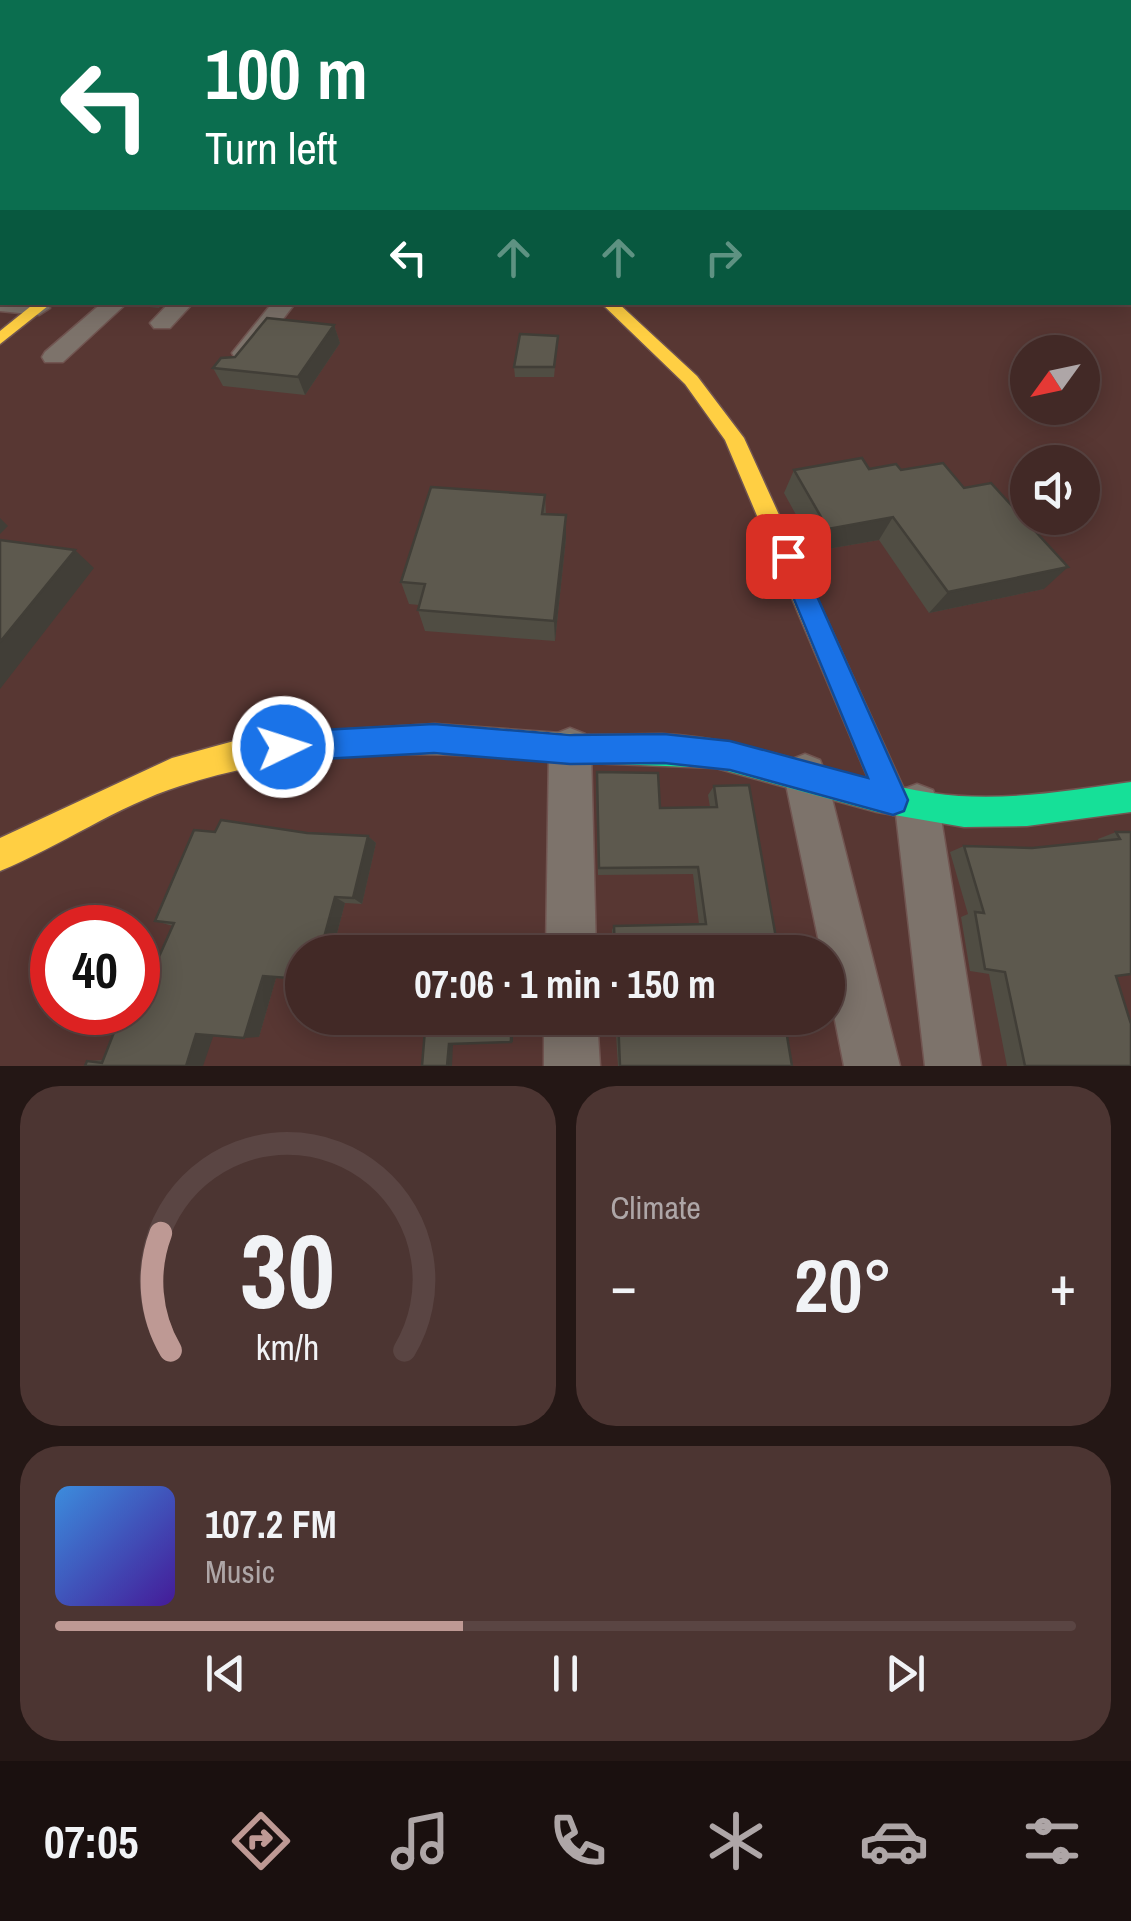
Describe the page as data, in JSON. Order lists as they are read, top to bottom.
{
  "north": "bottom left",
  "page": {
    "turn": ["100 m", "Turn left"],
    "limit": "40",
    "trip": "07:06 · 1 min · 150 m",
    "tile": "Climate",
    "heat": ["−", "20°", "+"],
    "song": ["107.2 FM", "Music"],
    "tabs": "07:05",
    "gauge": ["30", "km/h"]
  }
}
